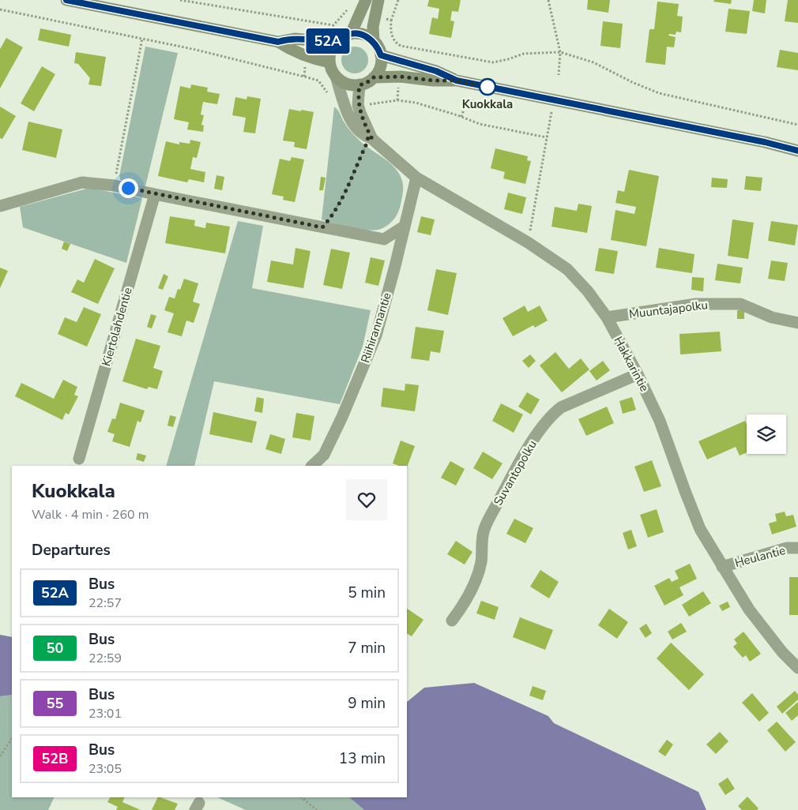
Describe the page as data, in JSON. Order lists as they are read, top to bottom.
{
  "streets": {
    "street": [
      "Muuntajapolku",
      "Kiertolahdentie",
      "Riihirannantie",
      "Hakkarintie",
      "Suvantopolku",
      "Heulantie"
    ]
  },
  "crossings": [
    ["Muuntajapolku", "Hakkarintie"],
    ["Riihirannantie", "Hakkarintie"],
    ["Hakkarintie", "Suvantopolku"],
    ["Hakkarintie", "Heulantie"]
  ],
  "places": ["Kuokkala"],
  "lines": ["bus line 52A"],
  "page": {
    "on_map": "52A",
    "heading": [
      ["Kuokkala", "Walk · 4 min · 260 m"],
      "Departures"
    ],
    "list": [
      {
        "mark": "52A",
        "name": "Bus",
        "note": "22:57",
        "value": "5 min"
      },
      {
        "mark": "50",
        "name": "Bus",
        "note": "22:59",
        "value": "7 min"
      },
      {
        "mark": "55",
        "name": "Bus",
        "note": "23:01",
        "value": "9 min"
      },
      {
        "mark": "52B",
        "name": "Bus",
        "note": "23:05",
        "value": "13 min"
      }
    ]
  }
}
